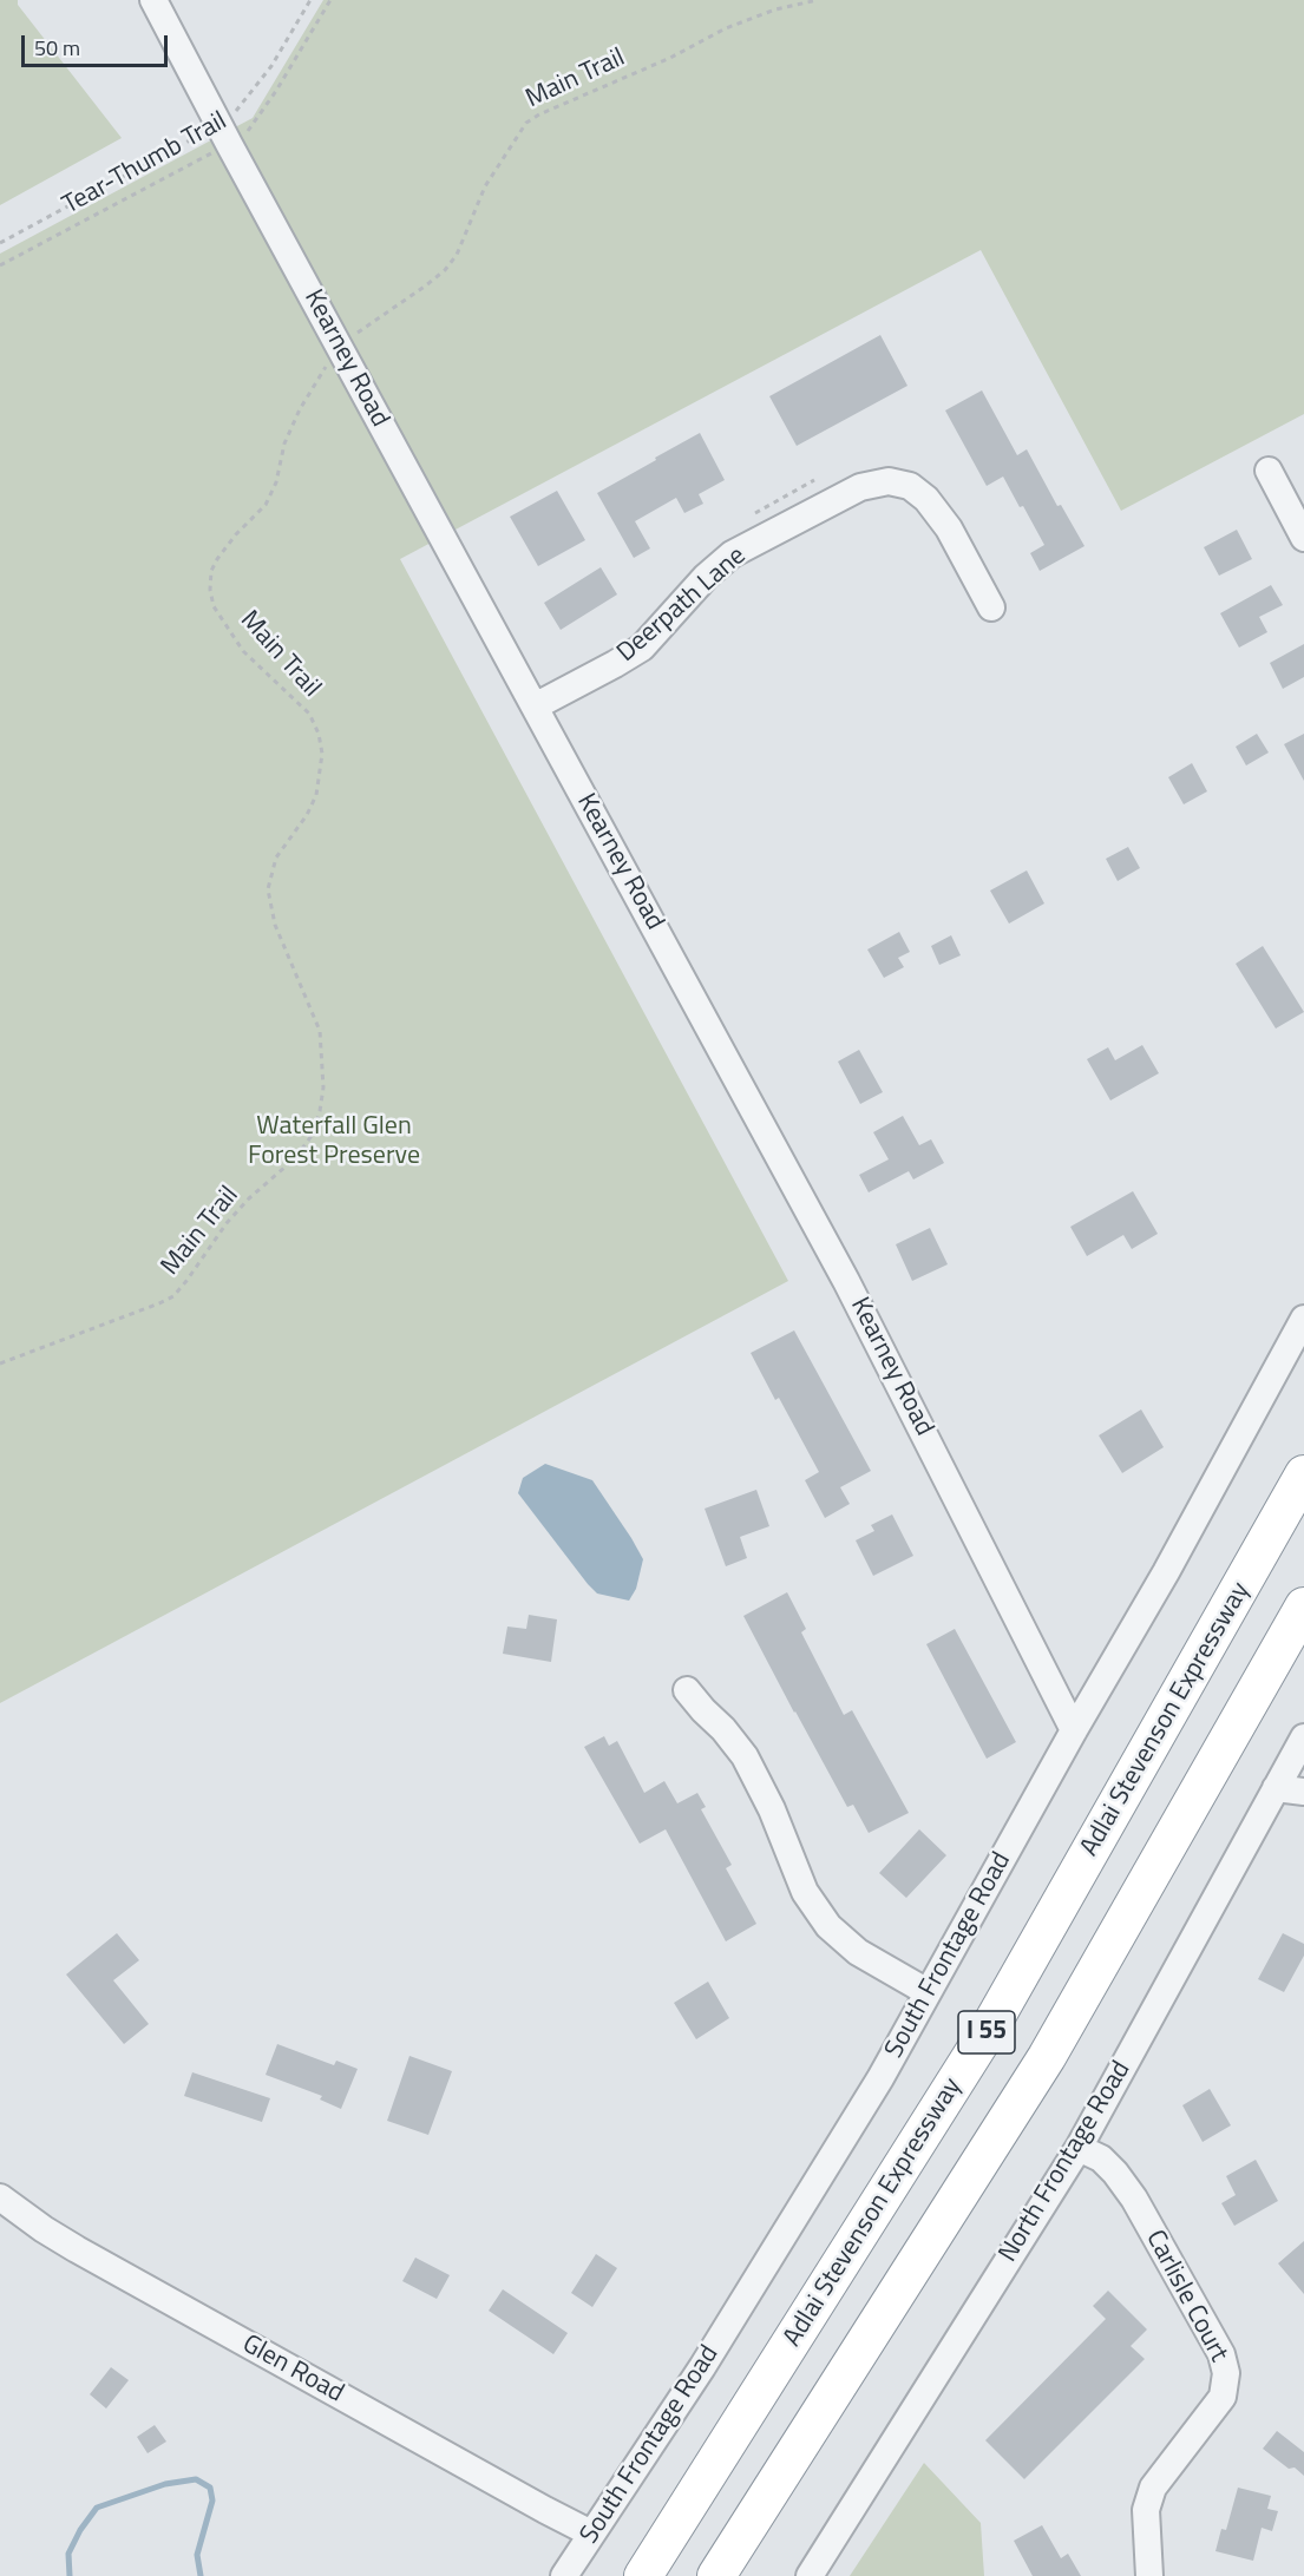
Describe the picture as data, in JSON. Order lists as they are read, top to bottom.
{
  "streets": {
    "highway": ["Adlai Stevenson Expressway", "I 55"],
    "street": [
      "Kearney Road",
      "Deerpath Lane",
      "South Frontage Road",
      "North Frontage Road",
      "Carlisle Court",
      "Glen Road"
    ],
    "path": ["Main Trail", "Tear-Thumb Trail"]
  },
  "crossings": [
    ["Main Trail", "Kearney Road"],
    ["Tear-Thumb Trail", "Kearney Road"],
    ["Kearney Road", "Deerpath Lane"],
    ["Kearney Road", "South Frontage Road"],
    ["South Frontage Road", "Glen Road"],
    ["North Frontage Road", "Carlisle Court"]
  ],
  "parks": ["Waterfall Glen Forest Preserve"],
  "scale_bar": "50 m"
}
